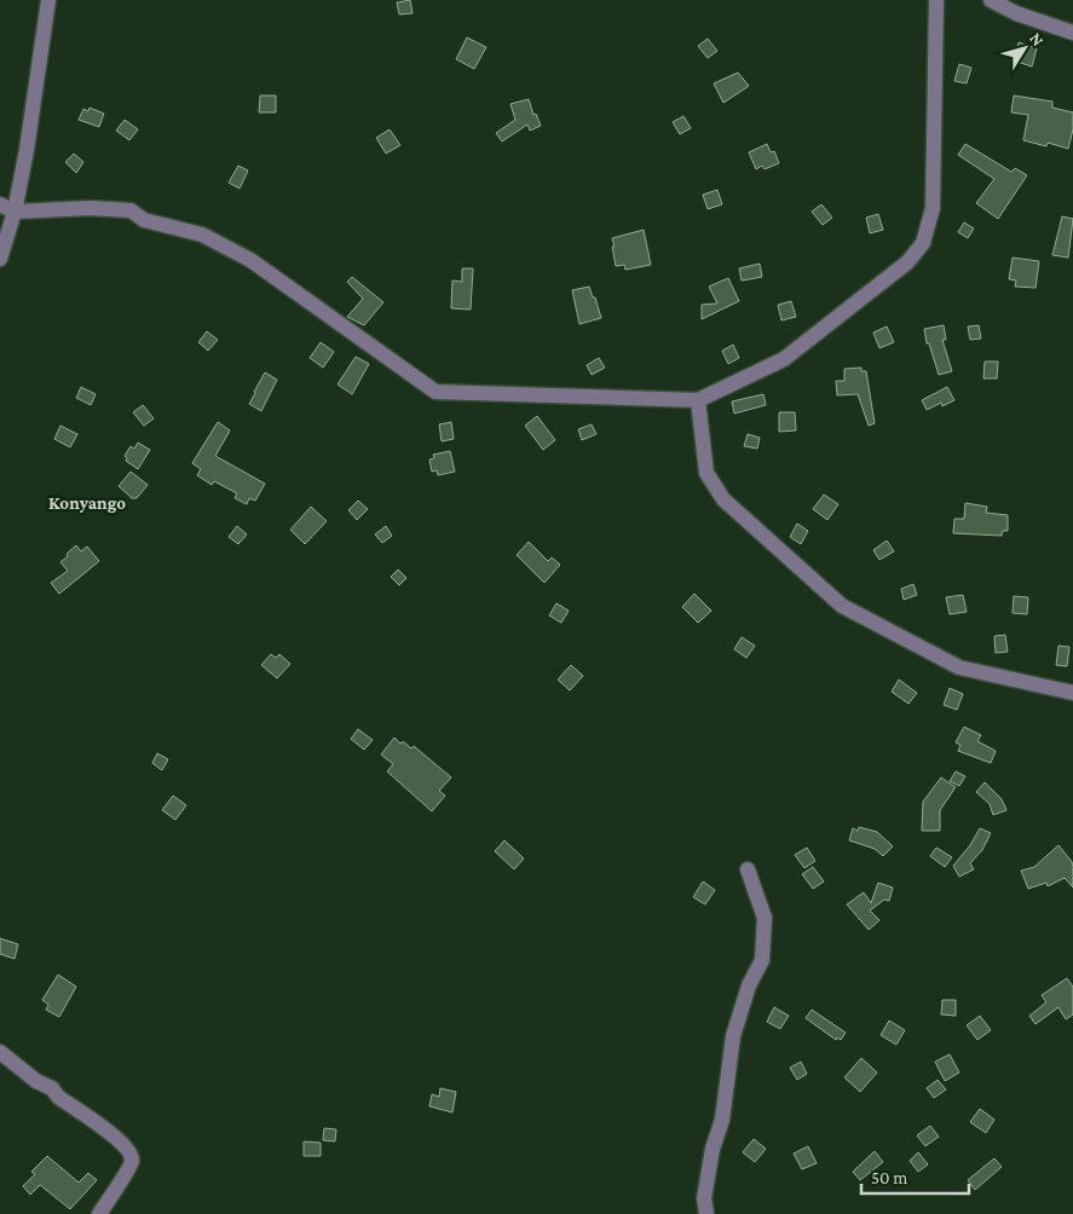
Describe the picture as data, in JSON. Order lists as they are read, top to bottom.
{
  "districts": ["Konyango"],
  "scale_bar": "50 m",
  "north": "top right"
}
